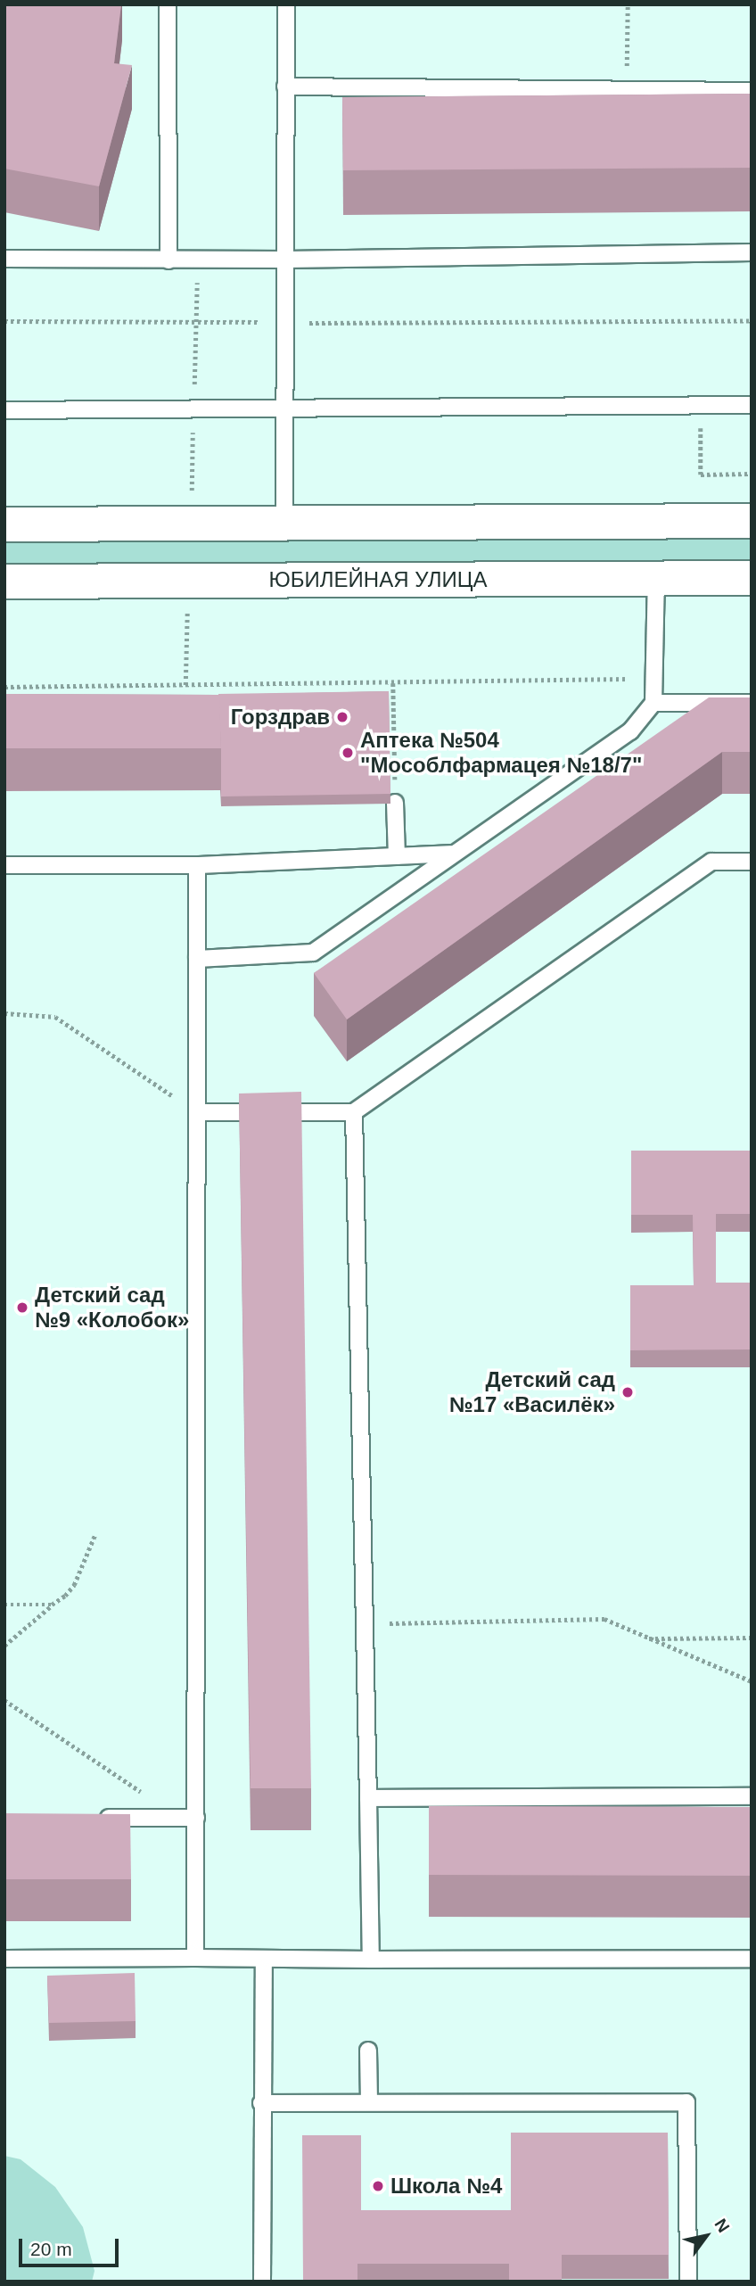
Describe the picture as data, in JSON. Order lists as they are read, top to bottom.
{
  "streets": {
    "main road": ["ЮБИЛЕЙНАЯ УЛИЦА"]
  },
  "places": [
    "Горздрав",
    "Аптека №504 \"Мособлфармацея №18/7\"",
    "Детский сад №9 «Колобок»",
    "Детский сад №17 «Василёк»",
    "Школа №4"
  ],
  "scale_bar": "20 m",
  "north": "top right"
}
